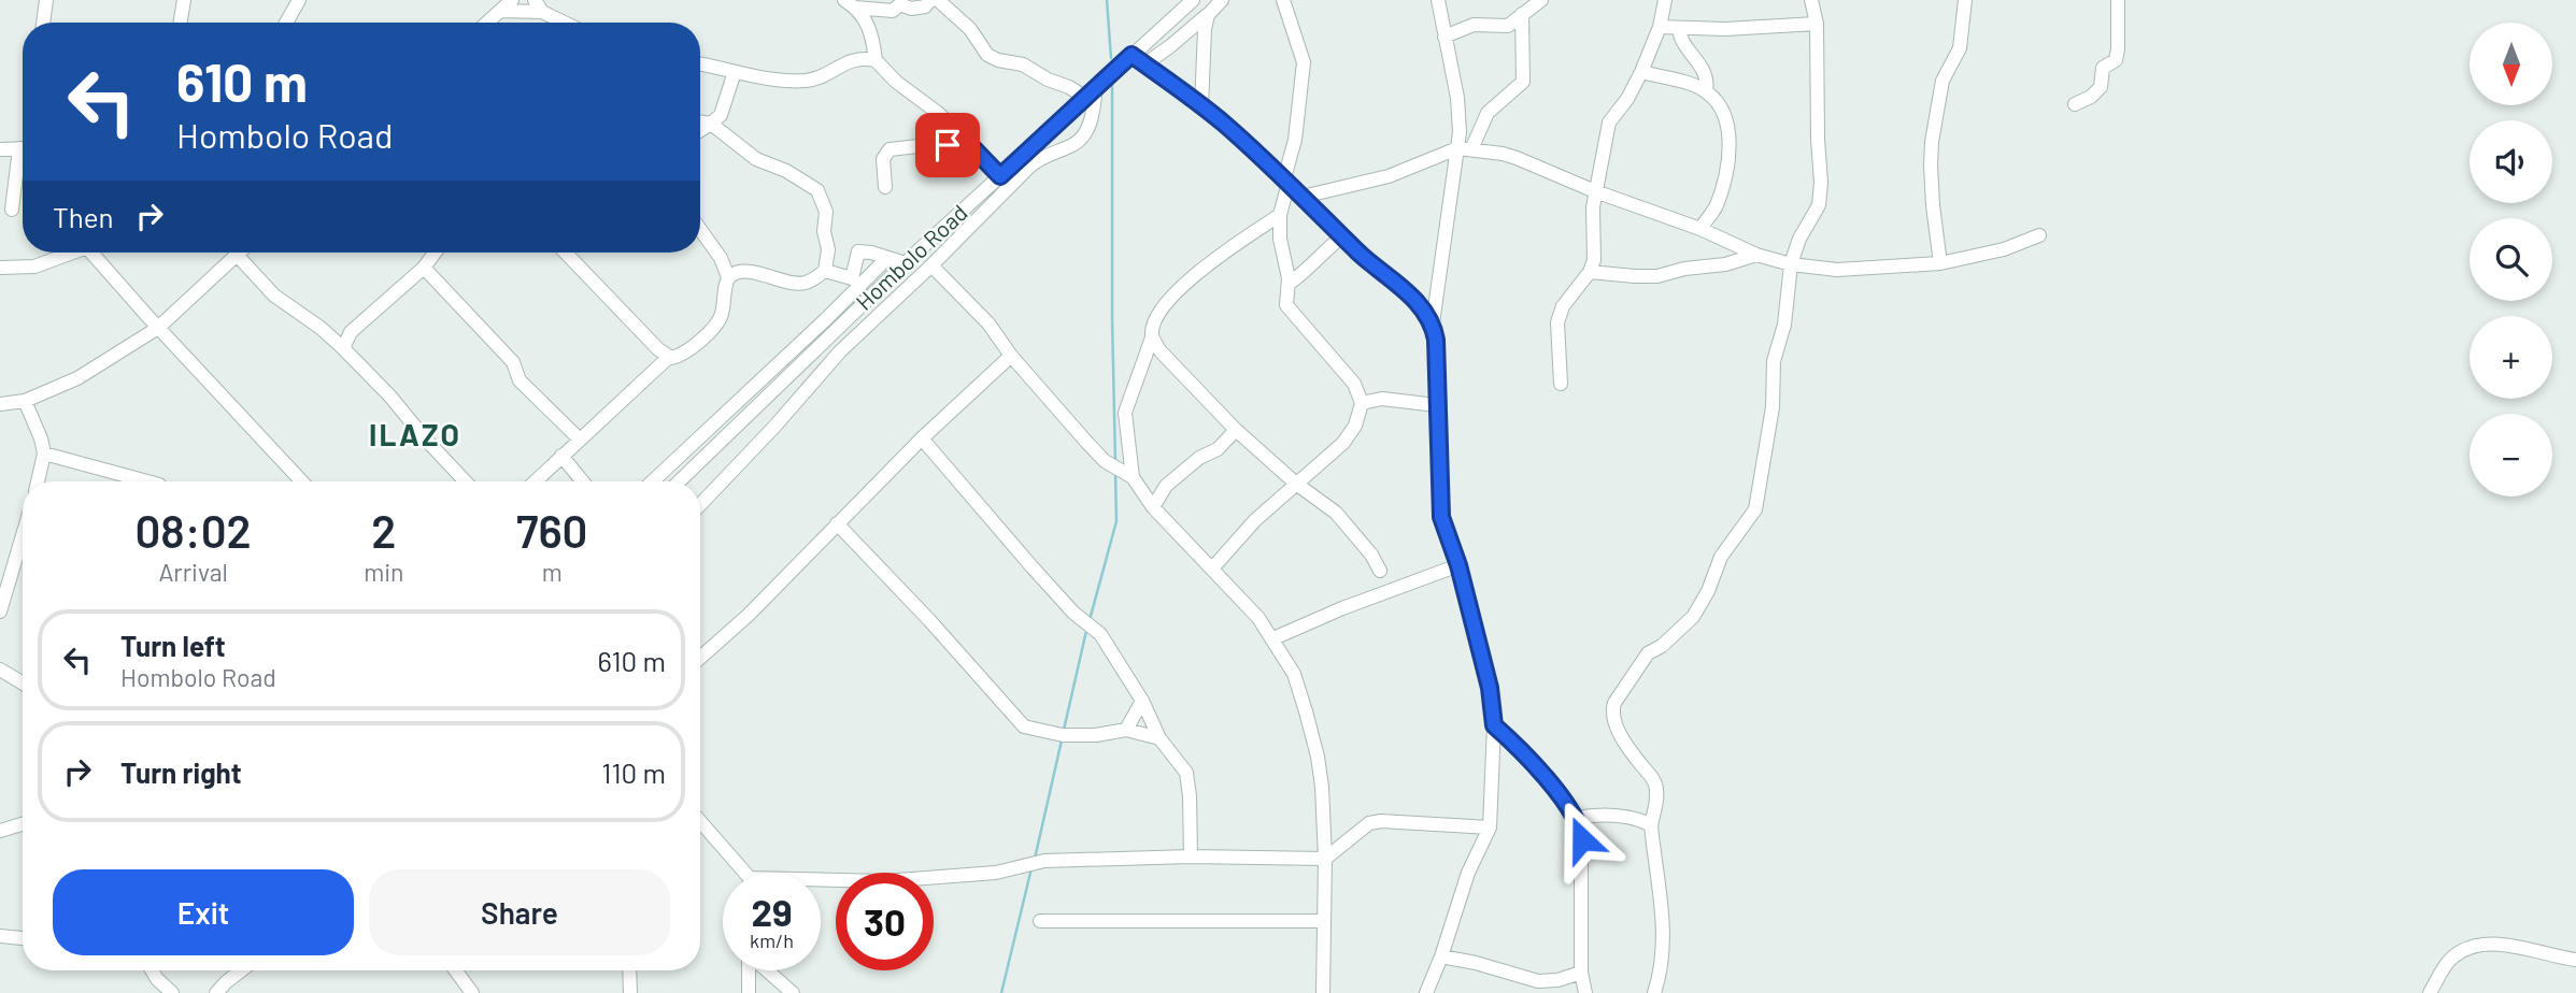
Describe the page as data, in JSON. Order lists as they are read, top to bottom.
{
  "streets": {
    "street": ["Hombolo Road"]
  },
  "districts": ["ILAZO"],
  "north": "bottom",
  "page": {
    "map_buttons": ["+", "−"],
    "turn": ["610 m", "Hombolo Road"],
    "then": "Then",
    "eta": [
      "08:02",
      "Arrival",
      "2",
      "min",
      "760",
      "m"
    ],
    "list": [
      {
        "name": "Turn left",
        "note": "Hombolo Road",
        "value": "610 m"
      },
      {
        "name": "Turn right",
        "value": "110 m"
      }
    ],
    "buttons": ["Exit", "Share"],
    "speed": "29 km/h",
    "limit": "30"
  }
}
